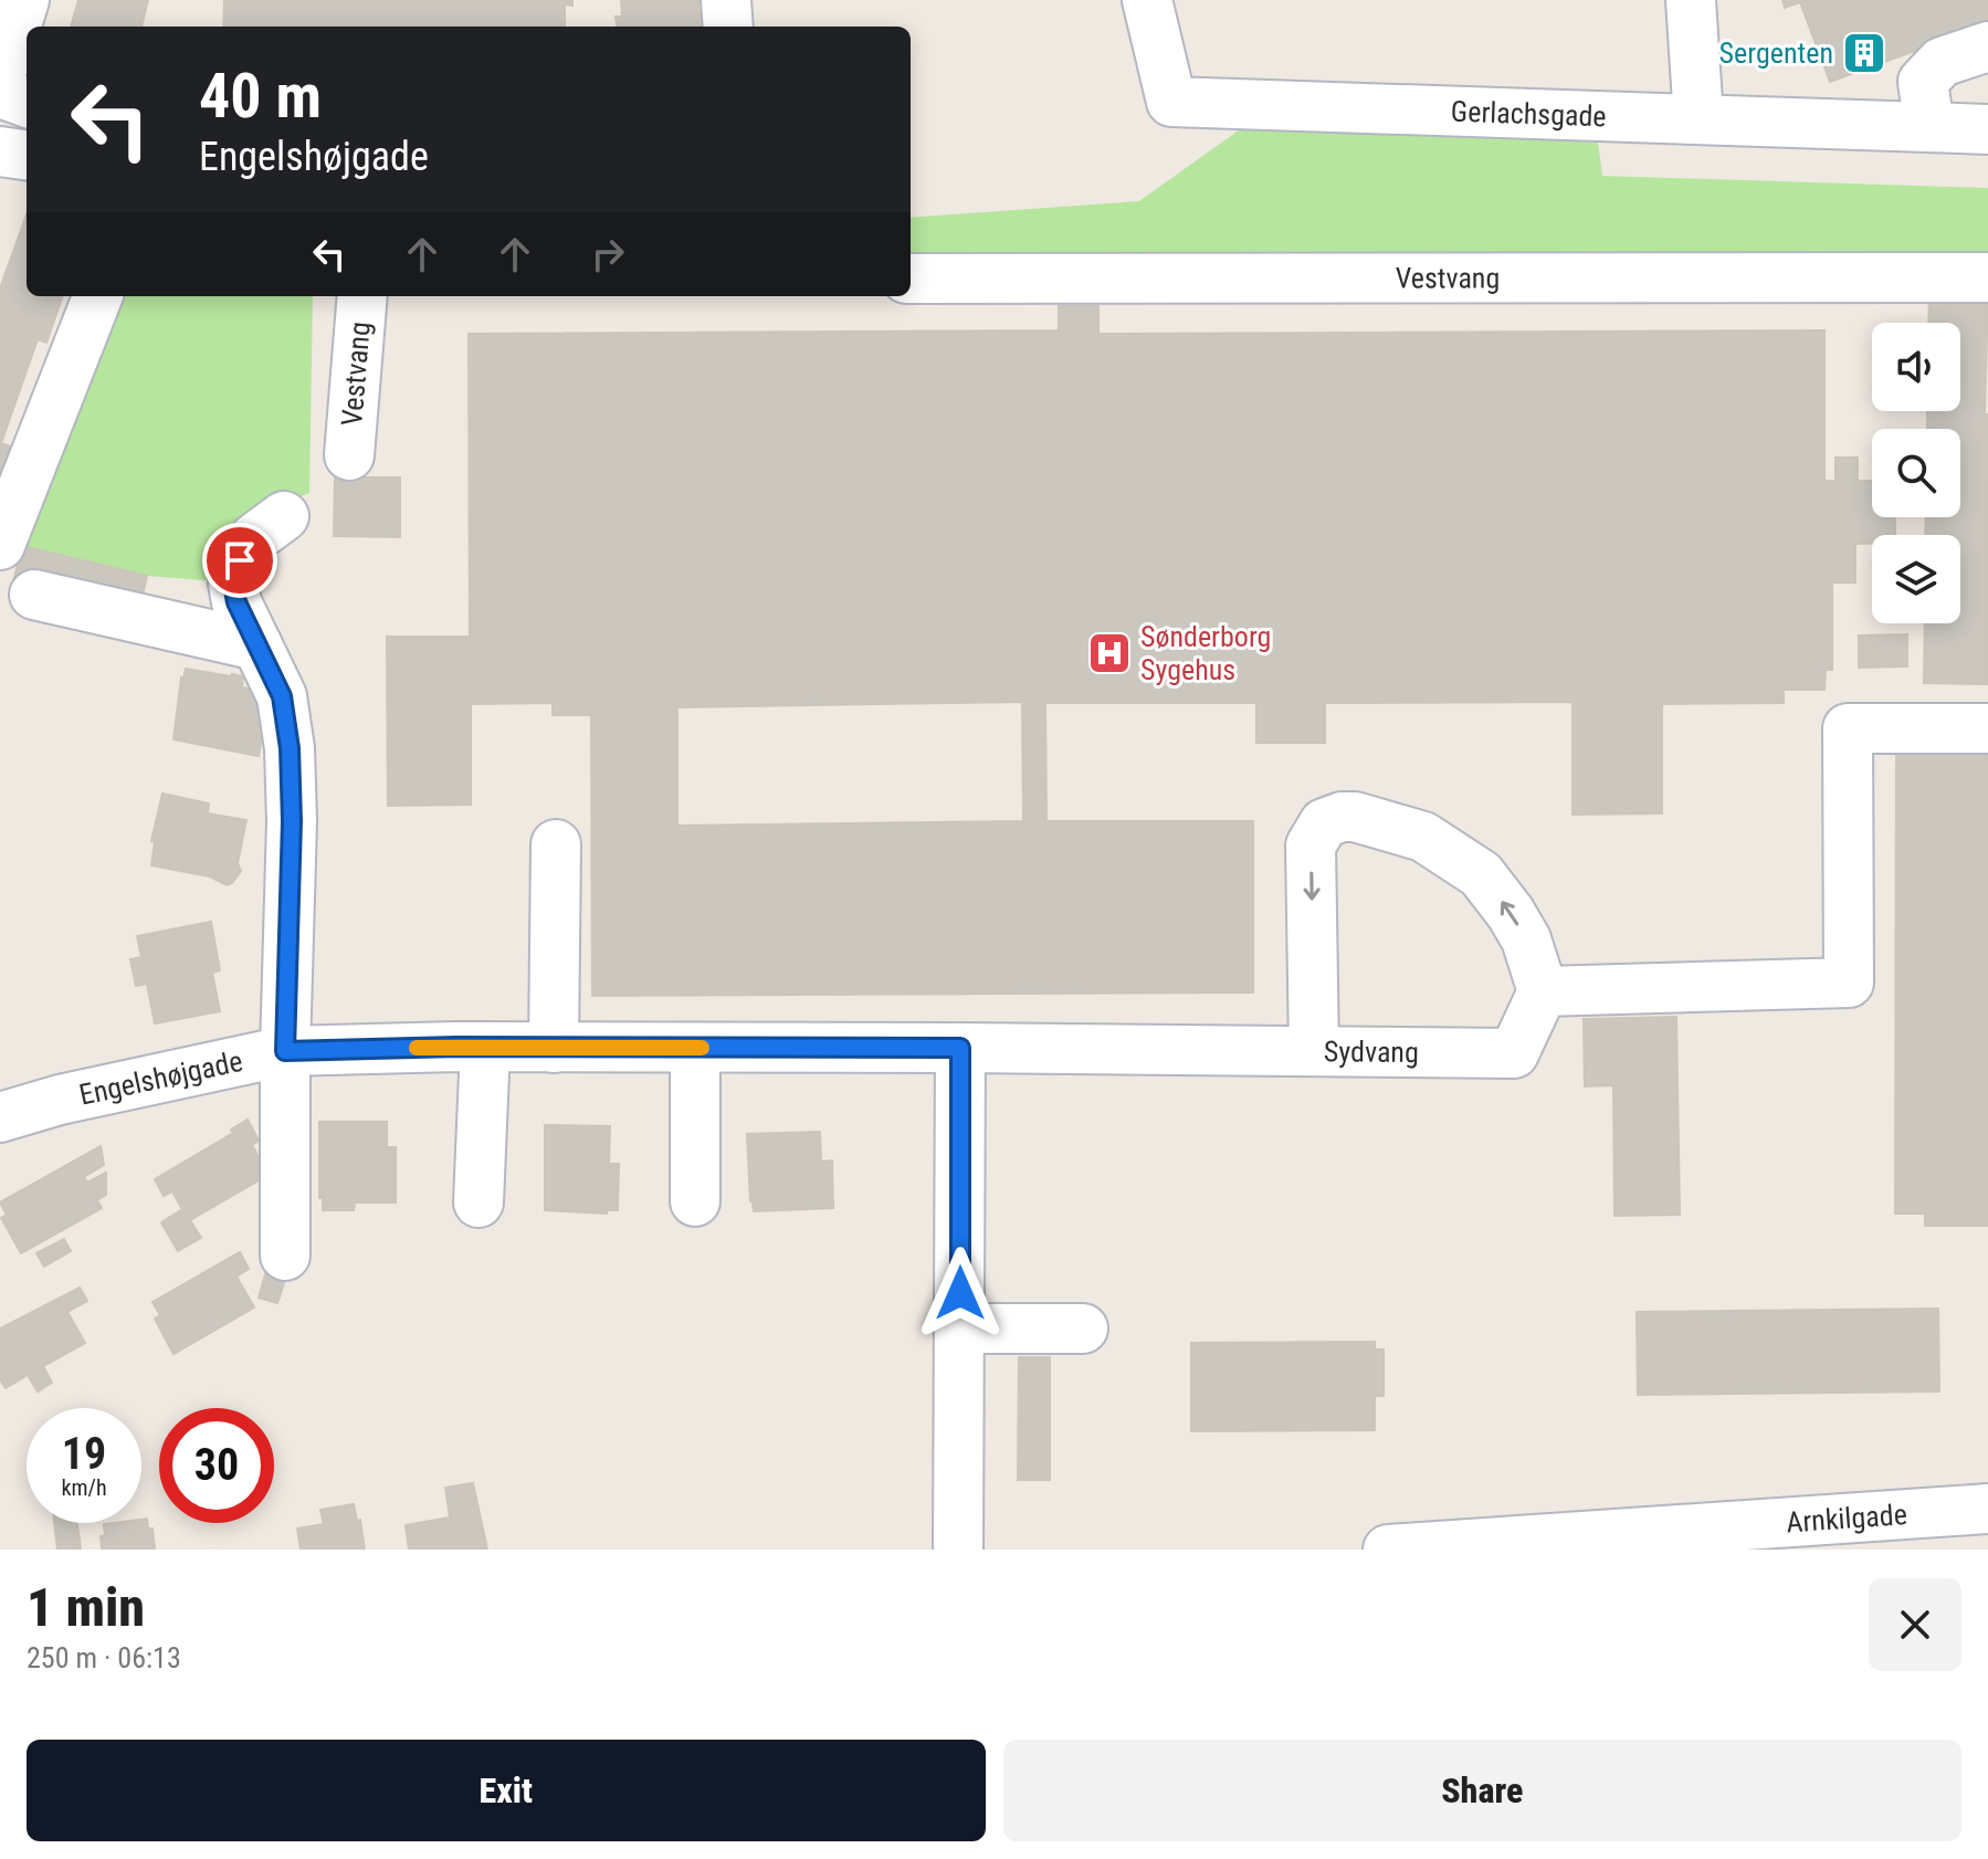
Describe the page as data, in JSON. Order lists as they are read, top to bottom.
{
  "streets": {
    "street": [
      "Gerlachsgade",
      "Vestvang",
      "Sydvang",
      "Engelshøjgade",
      "Arnkilgade"
    ]
  },
  "crossings": [
    ["Sydvang", "Engelshøjgade"]
  ],
  "places": {
    "building": ["Sergenten"],
    "hospital": ["Sønderborg Sygehus"]
  },
  "page": {
    "turn": ["40 m", "Engelshøjgade"],
    "speed": "19 km/h",
    "limit": "30",
    "heading": ["1 min", "250 m · 06:13"],
    "buttons": ["Exit", "Share"]
  }
}
